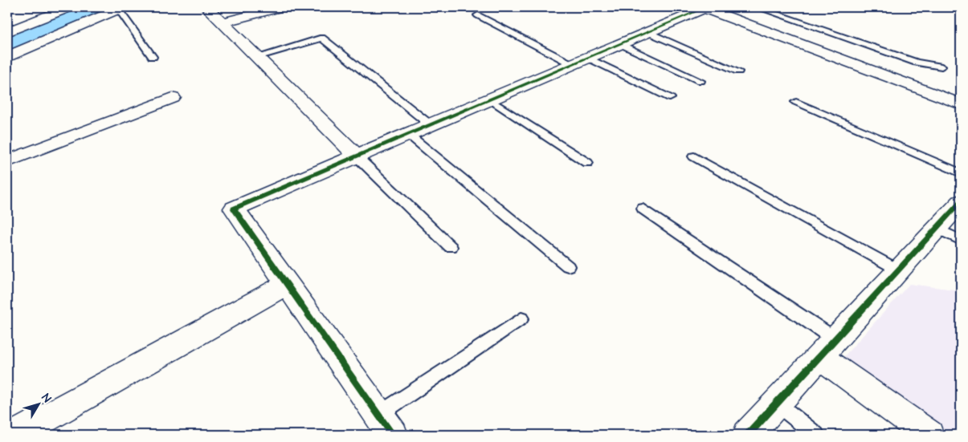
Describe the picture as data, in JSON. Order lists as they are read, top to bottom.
{
  "north": "top right"
}
